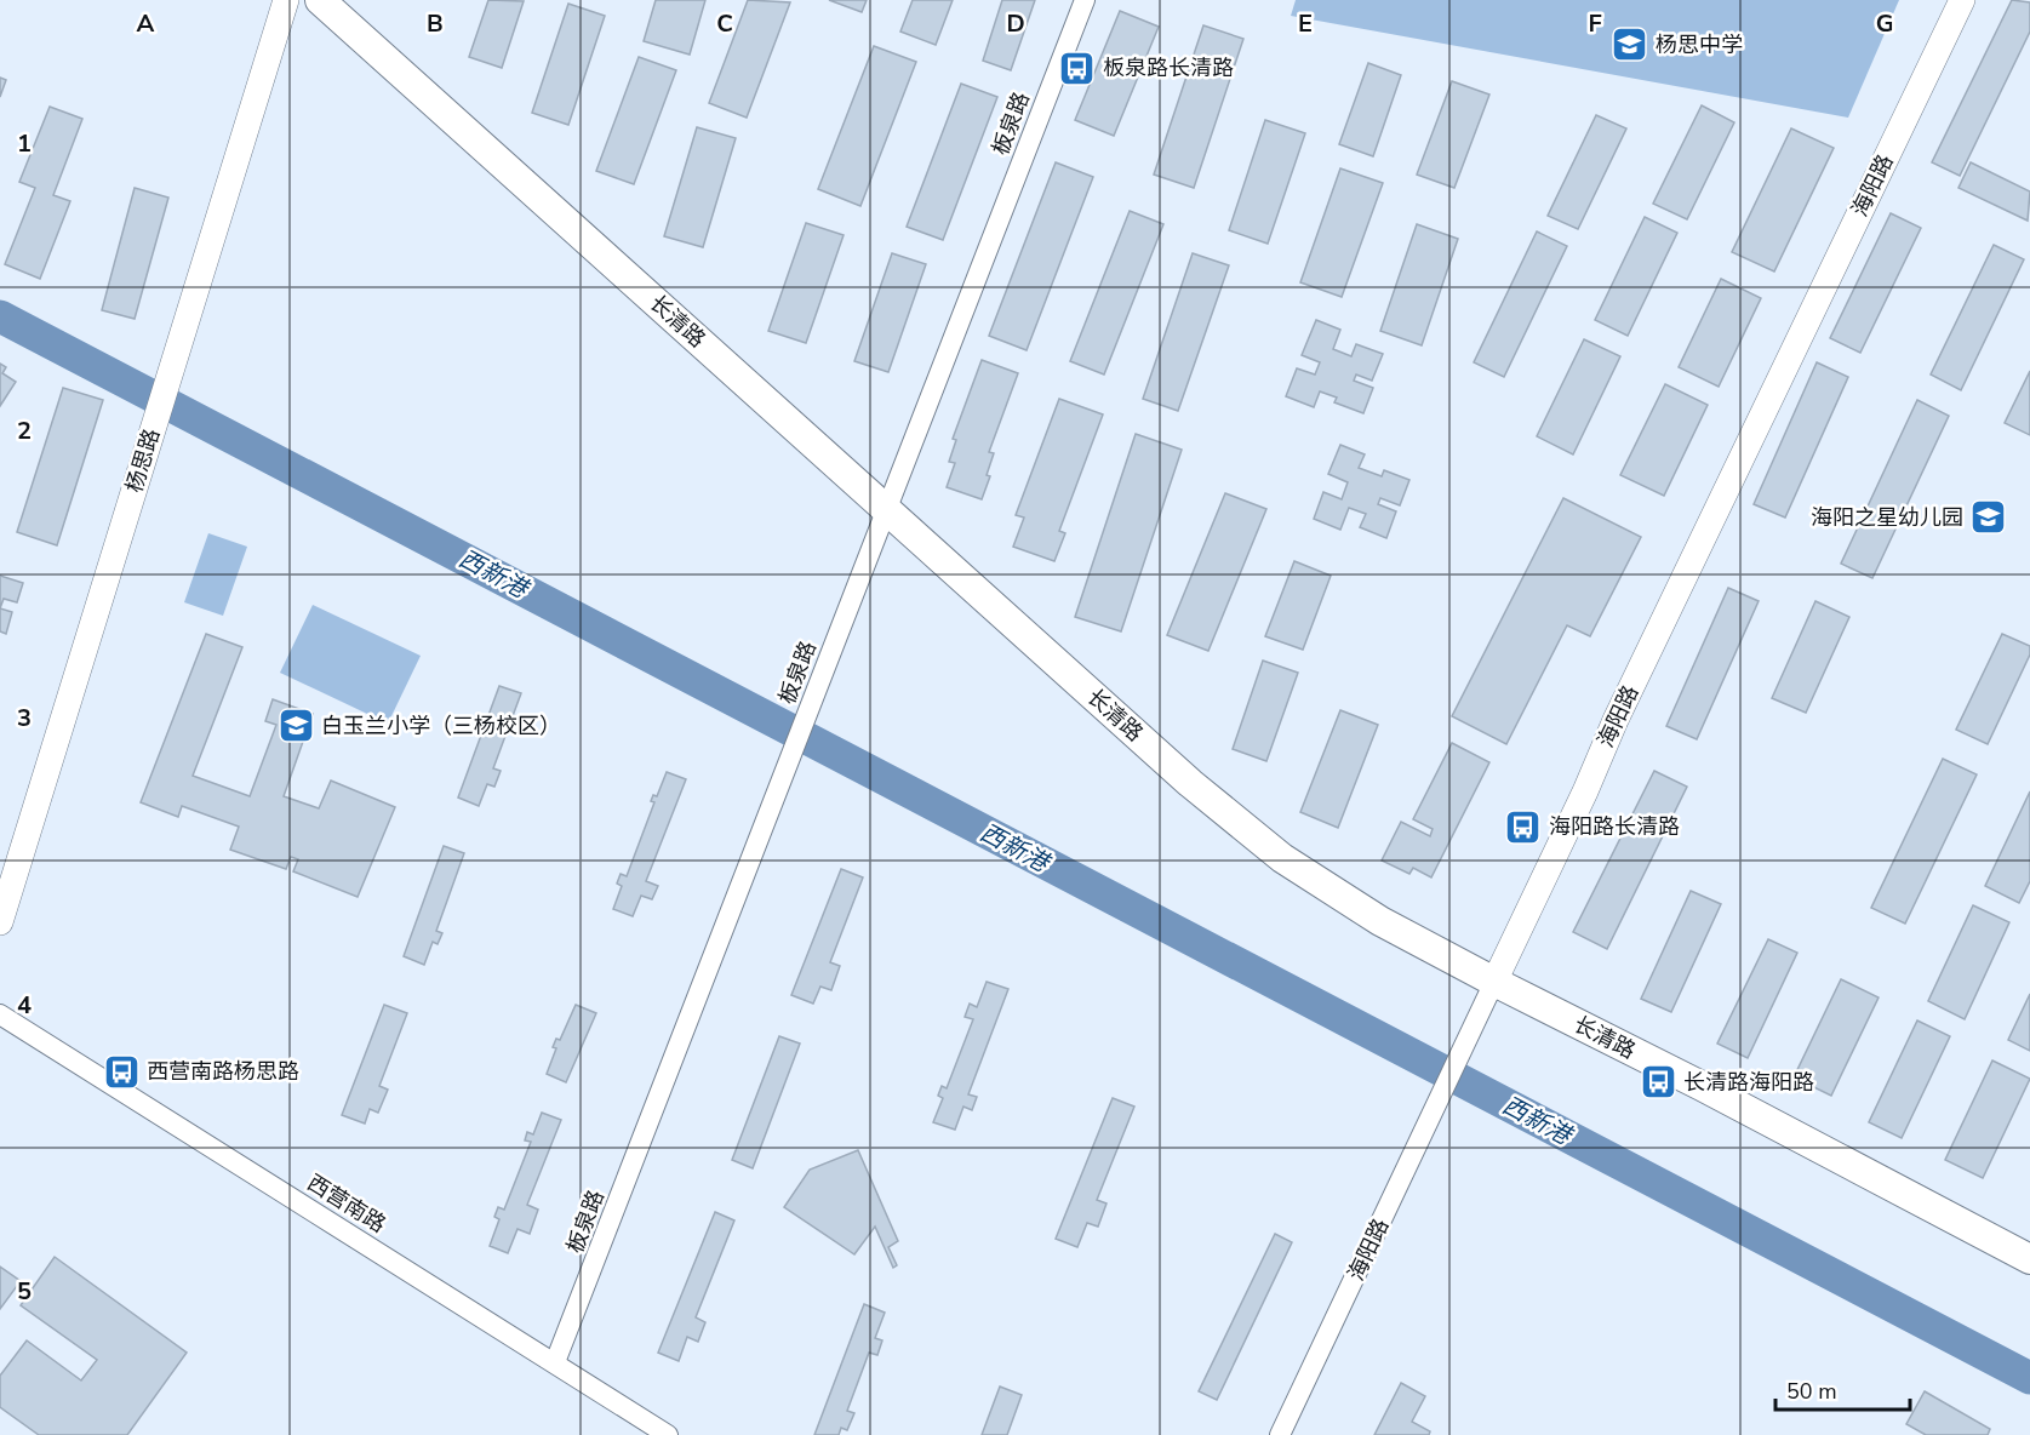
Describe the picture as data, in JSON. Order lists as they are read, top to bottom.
{
  "streets": {
    "main road": ["长清路"],
    "street": [
      "板泉路",
      "海阳路",
      "杨思路",
      "西营南路"
    ]
  },
  "crossings": [
    ["板泉路", "长清路"],
    ["板泉路", "西营南路"],
    ["海阳路", "长清路"]
  ],
  "water": ["西新港"],
  "places": {
    "school or university": ["杨思中学", "海阳之星幼儿园", "白玉兰小学（三杨校区）"],
    "bus stop": [
      "板泉路长清路",
      "海阳路长清路",
      "西营南路杨思路",
      "长清路海阳路"
    ]
  },
  "scale_bar": "50 m",
  "grid": {
    "columns": [
      "A",
      "B",
      "C",
      "D",
      "E",
      "F",
      "G"
    ],
    "rows": [
      "1",
      "2",
      "3",
      "4",
      "5"
    ]
  }
}
